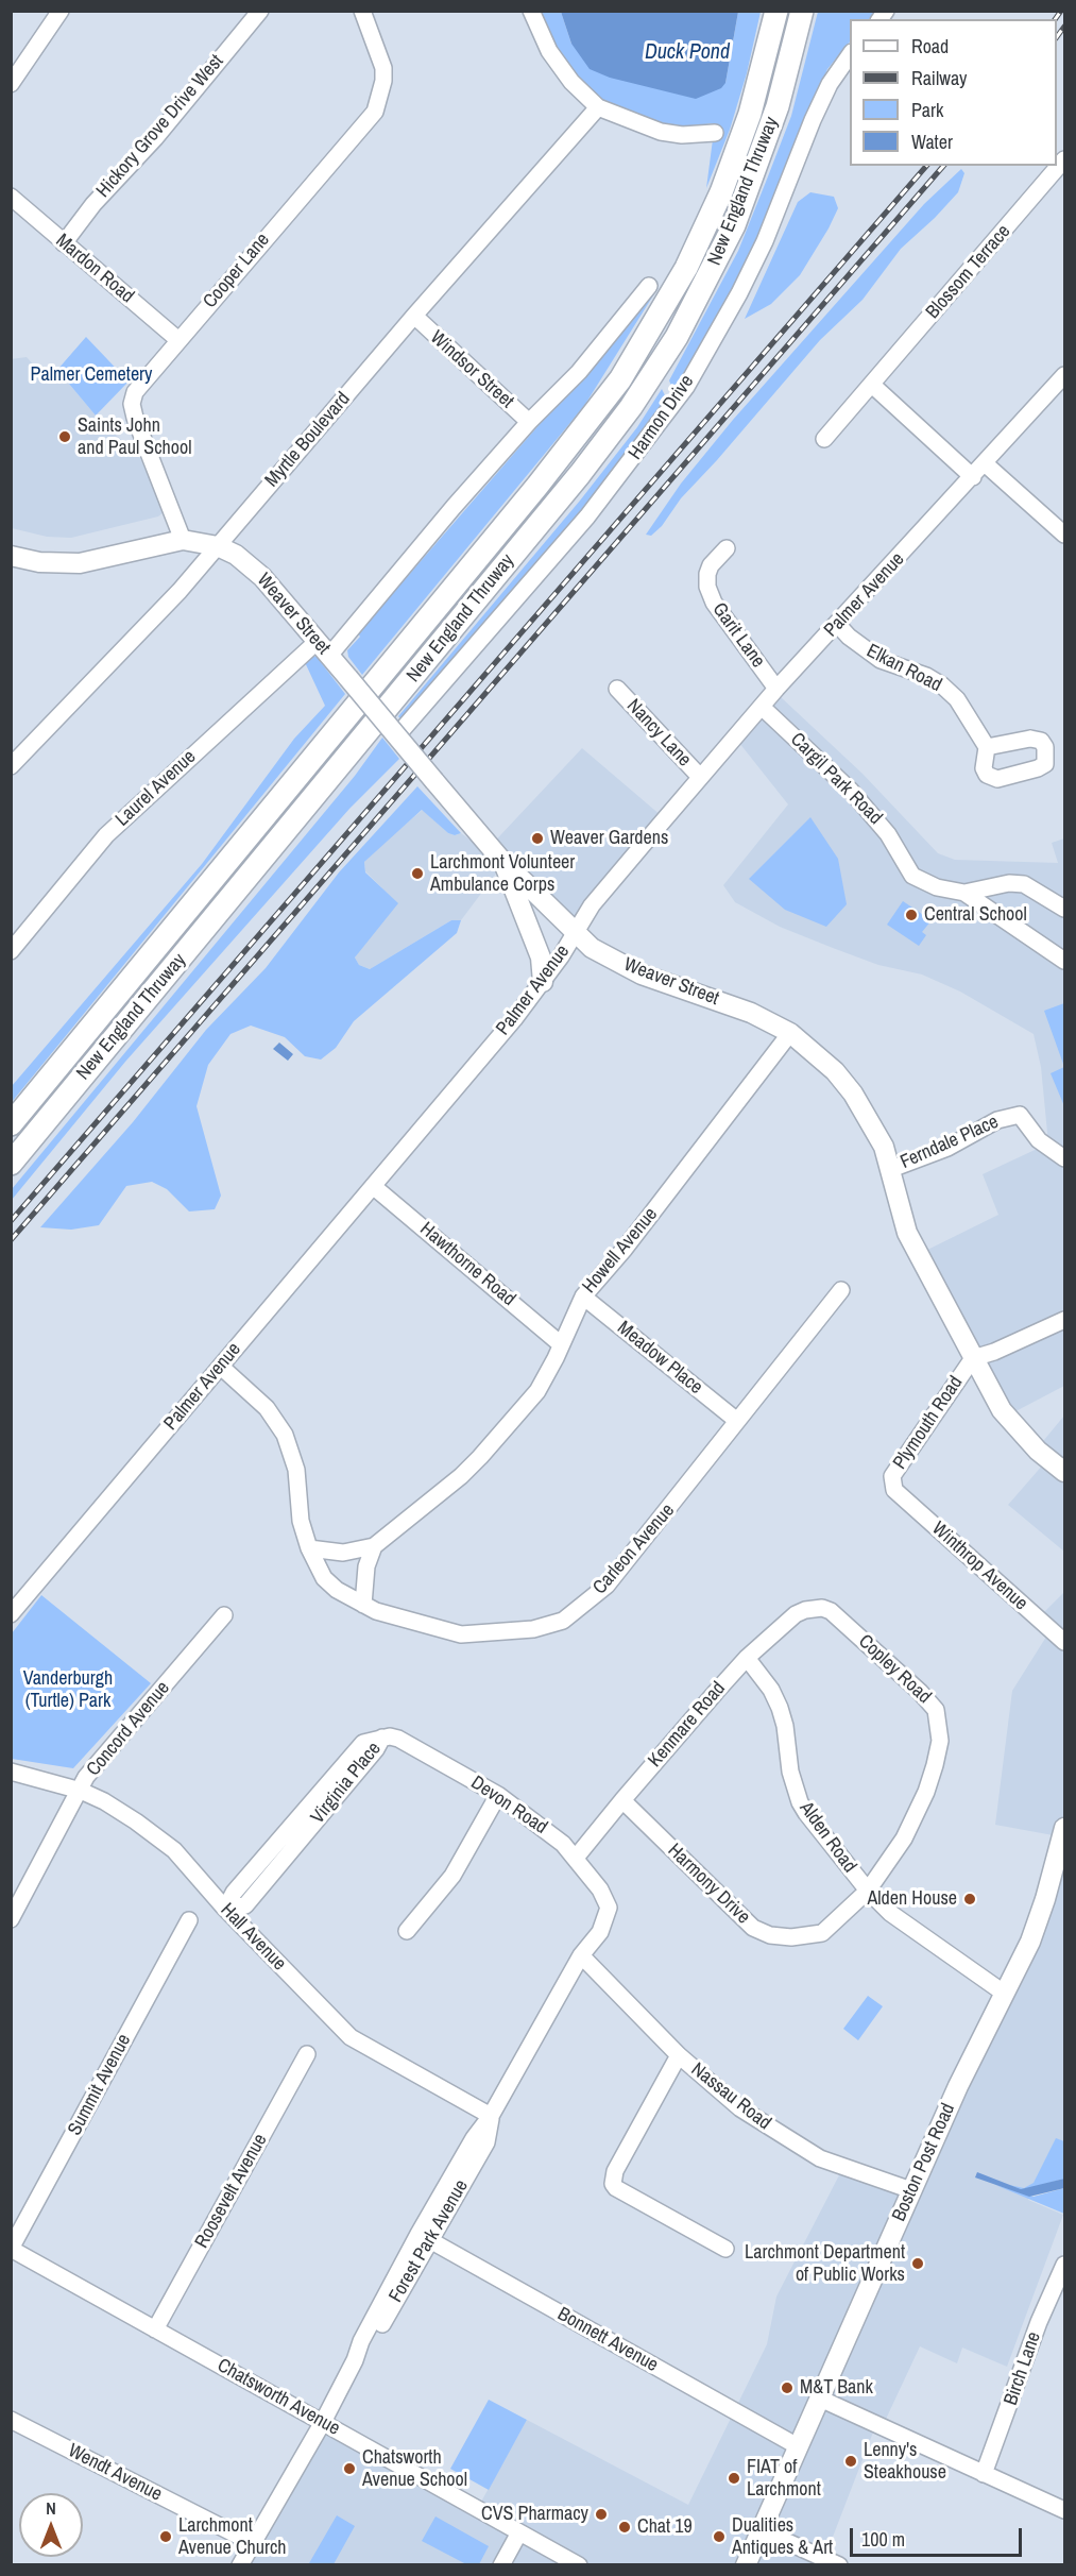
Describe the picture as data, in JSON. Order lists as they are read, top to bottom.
{
  "streets": {
    "highway": ["New England Thruway"],
    "main road": ["Weaver Street", "Boston Post Road"],
    "street": [
      "Hickory Grove Drive West",
      "Mardon Road",
      "Cooper Lane",
      "Blossom Terrace",
      "Windsor Street",
      "Harmon Drive",
      "Myrtle Boulevard",
      "Palmer Avenue",
      "Garit Lane",
      "Elkan Road",
      "Nancy Lane",
      "Cargil Park Road",
      "Laurel Avenue",
      "Ferndale Place",
      "Howell Avenue",
      "Hawthorne Road",
      "Meadow Place",
      "Plymouth Road",
      "Carleon Avenue",
      "Winthrop Avenue",
      "Copley Road",
      "Kenmare Road",
      "Concord Avenue",
      "Virginia Place",
      "Devon Road",
      "Alden Road",
      "Harmony Drive",
      "Hall Avenue",
      "Summit Avenue",
      "Nassau Road",
      "Roosevelt Avenue",
      "Forest Park Avenue",
      "Bonnett Avenue",
      "Birch Lane",
      "Chatsworth Avenue",
      "Wendt Avenue"
    ]
  },
  "crossings": [
    ["Hickory Grove Drive West", "Mardon Road"],
    ["Mardon Road", "Cooper Lane"],
    ["Cooper Lane", "Weaver Street"],
    ["Windsor Street", "Myrtle Boulevard"],
    ["Harmon Drive", "Weaver Street"],
    ["Myrtle Boulevard", "Weaver Street"],
    ["Palmer Avenue", "Weaver Street"],
    ["Palmer Avenue", "Garit Lane"],
    ["Palmer Avenue", "Elkan Road"],
    ["Palmer Avenue", "Nancy Lane"],
    ["Palmer Avenue", "Cargil Park Road"],
    ["Palmer Avenue", "Hawthorne Road"],
    ["Palmer Avenue", "Carleon Avenue"],
    ["Weaver Street", "Laurel Avenue"],
    ["Weaver Street", "Ferndale Place"],
    ["Weaver Street", "Howell Avenue"],
    ["Weaver Street", "Plymouth Road"],
    ["Howell Avenue", "Hawthorne Road"],
    ["Howell Avenue", "Meadow Place"],
    ["Howell Avenue", "Carleon Avenue"],
    ["Meadow Place", "Carleon Avenue"],
    ["Plymouth Road", "Winthrop Avenue"],
    ["Copley Road", "Kenmare Road"],
    ["Copley Road", "Alden Road"],
    ["Copley Road", "Harmony Drive"],
    ["Kenmare Road", "Devon Road"],
    ["Kenmare Road", "Alden Road"],
    ["Kenmare Road", "Harmony Drive"],
    ["Concord Avenue", "Hall Avenue"],
    ["Virginia Place", "Devon Road"],
    ["Virginia Place", "Hall Avenue"],
    ["Devon Road", "Forest Park Avenue"],
    ["Alden Road", "Harmony Drive"],
    ["Alden Road", "Boston Post Road"],
    ["Hall Avenue", "Forest Park Avenue"],
    ["Summit Avenue", "Chatsworth Avenue"],
    ["Nassau Road", "Boston Post Road"],
    ["Nassau Road", "Forest Park Avenue"],
    ["Boston Post Road", "Bonnett Avenue"],
    ["Roosevelt Avenue", "Chatsworth Avenue"],
    ["Forest Park Avenue", "Bonnett Avenue"],
    ["Forest Park Avenue", "Chatsworth Avenue"],
    ["Forest Park Avenue", "Wendt Avenue"]
  ],
  "water": ["Duck Pond"],
  "parks": ["Palmer Cemetery", "Vanderburgh (Turtle) Park"],
  "places": [
    "Saints John and Paul School",
    "Weaver Gardens",
    "Larchmont Volunteer Ambulance Corps",
    "Central School",
    "Alden House",
    "Larchmont Department of Public Works",
    "M&T Bank",
    "Lenny's Steakhouse",
    "Chatsworth Avenue School",
    "FIAT of Larchmont",
    "CVS Pharmacy",
    "Chat 19",
    "Larchmont Avenue Church",
    "Dualities Antiques & Art"
  ],
  "legend": [
    "Road",
    "Railway",
    "Park",
    "Water"
  ],
  "scale_bar": "100 m",
  "north": "top"
}
